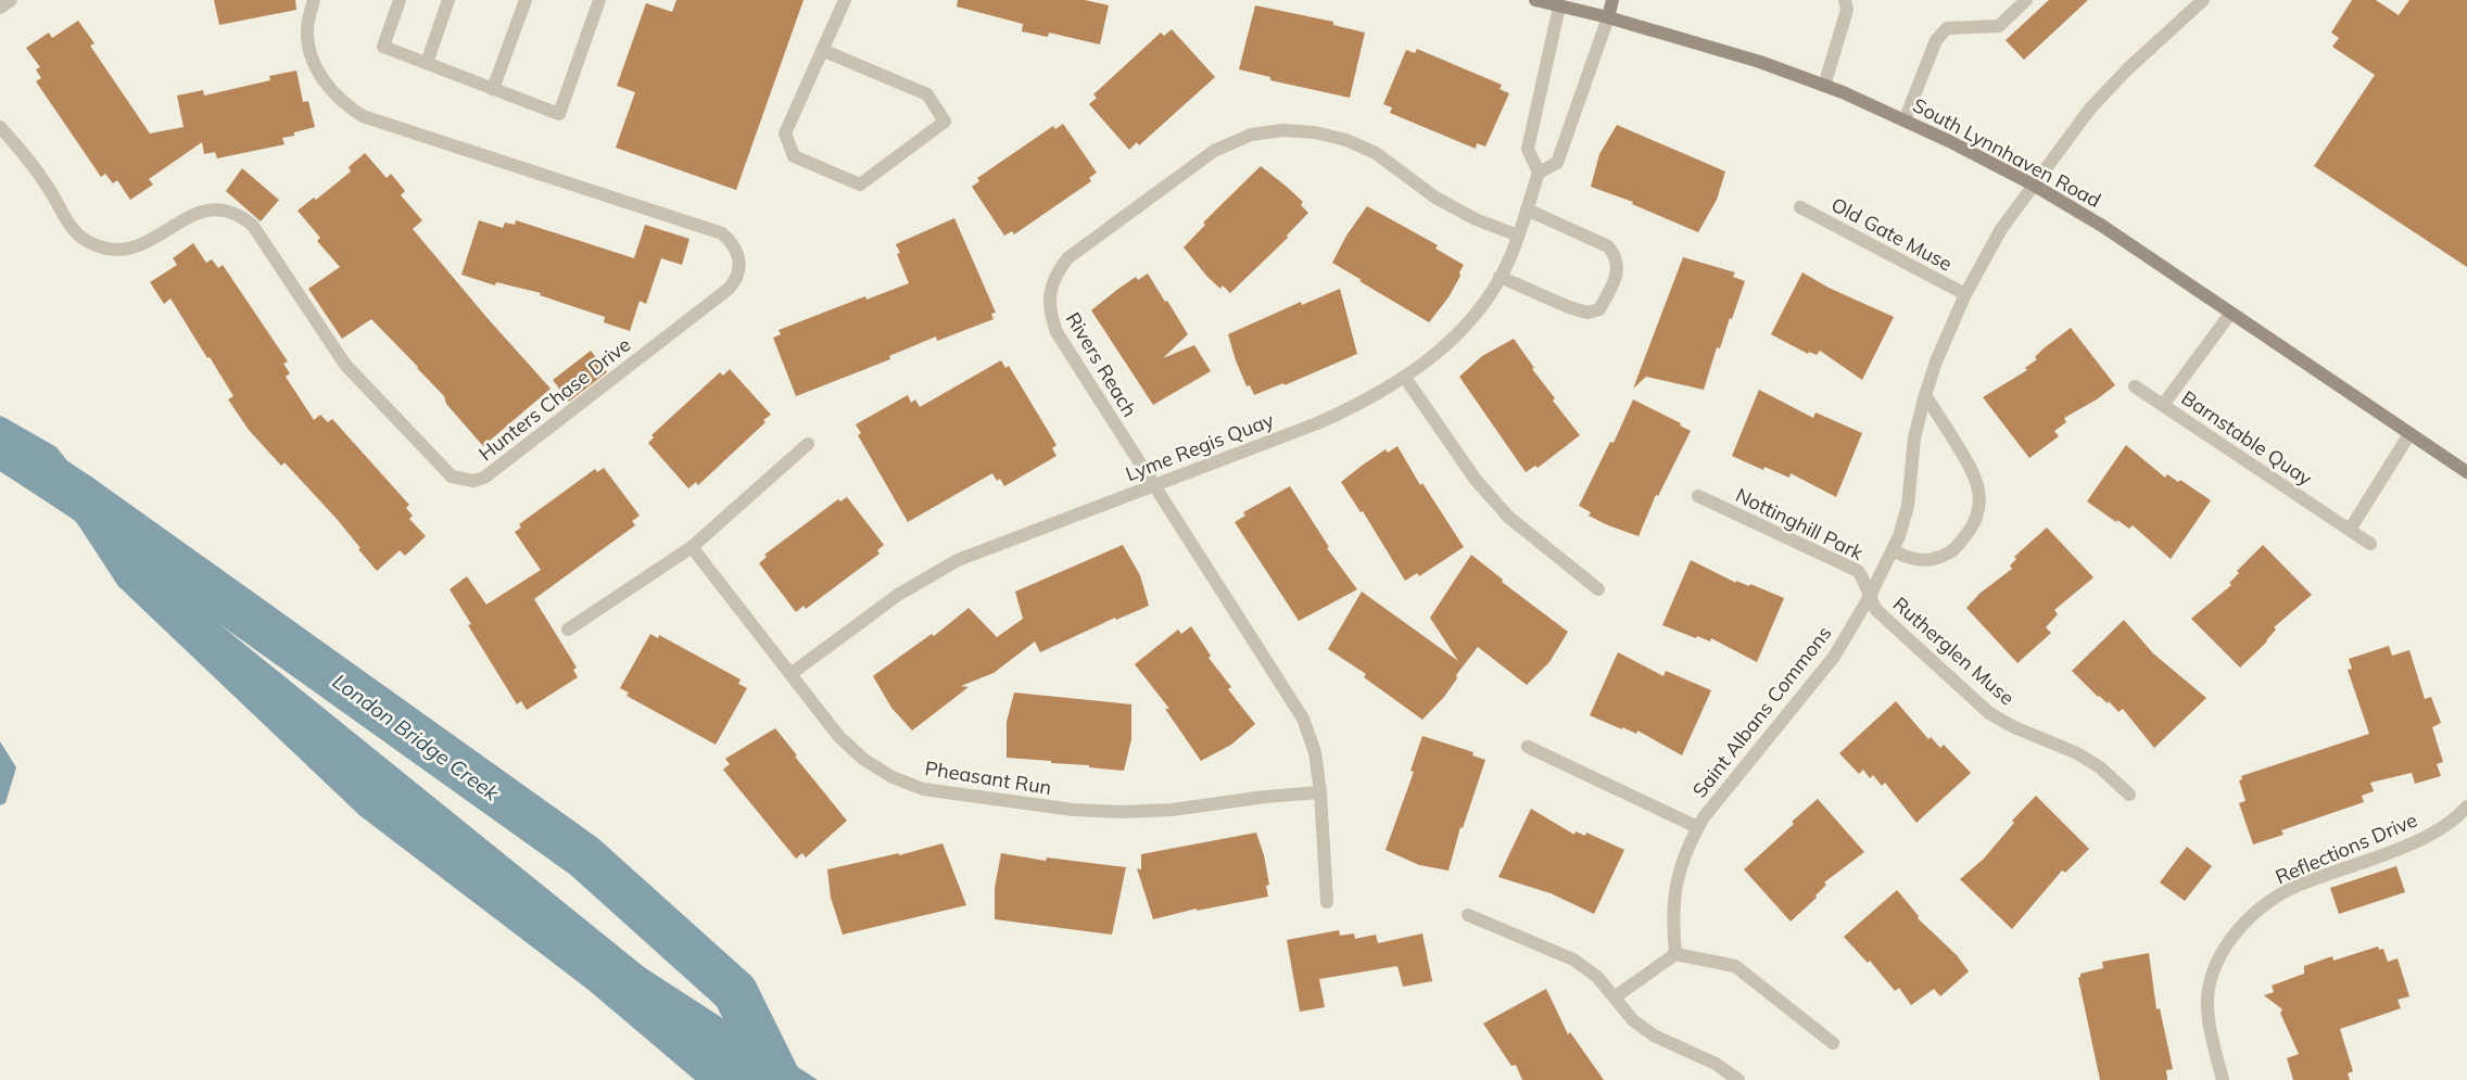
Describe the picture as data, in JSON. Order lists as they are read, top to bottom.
{
  "streets": {
    "street": [
      "South Lynnhaven Road",
      "Old Gate Muse",
      "Rivers Reach",
      "Hunters Chase Drive",
      "Barnstable Quay",
      "Lyme Regis Quay",
      "Nottinghill Park",
      "Rutherglen Muse",
      "Saint Albans Commons",
      "Pheasant Run",
      "Reflections Drive"
    ]
  },
  "crossings": [
    ["South Lynnhaven Road", "Barnstable Quay"],
    ["South Lynnhaven Road", "Saint Albans Commons"],
    ["Old Gate Muse", "Saint Albans Commons"],
    ["Rivers Reach", "Lyme Regis Quay"],
    ["Rivers Reach", "Pheasant Run"],
    ["Lyme Regis Quay", "Pheasant Run"],
    ["Nottinghill Park", "Rutherglen Muse"],
    ["Nottinghill Park", "Saint Albans Commons"],
    ["Rutherglen Muse", "Saint Albans Commons"]
  ],
  "water": ["London Bridge Creek"]
}
